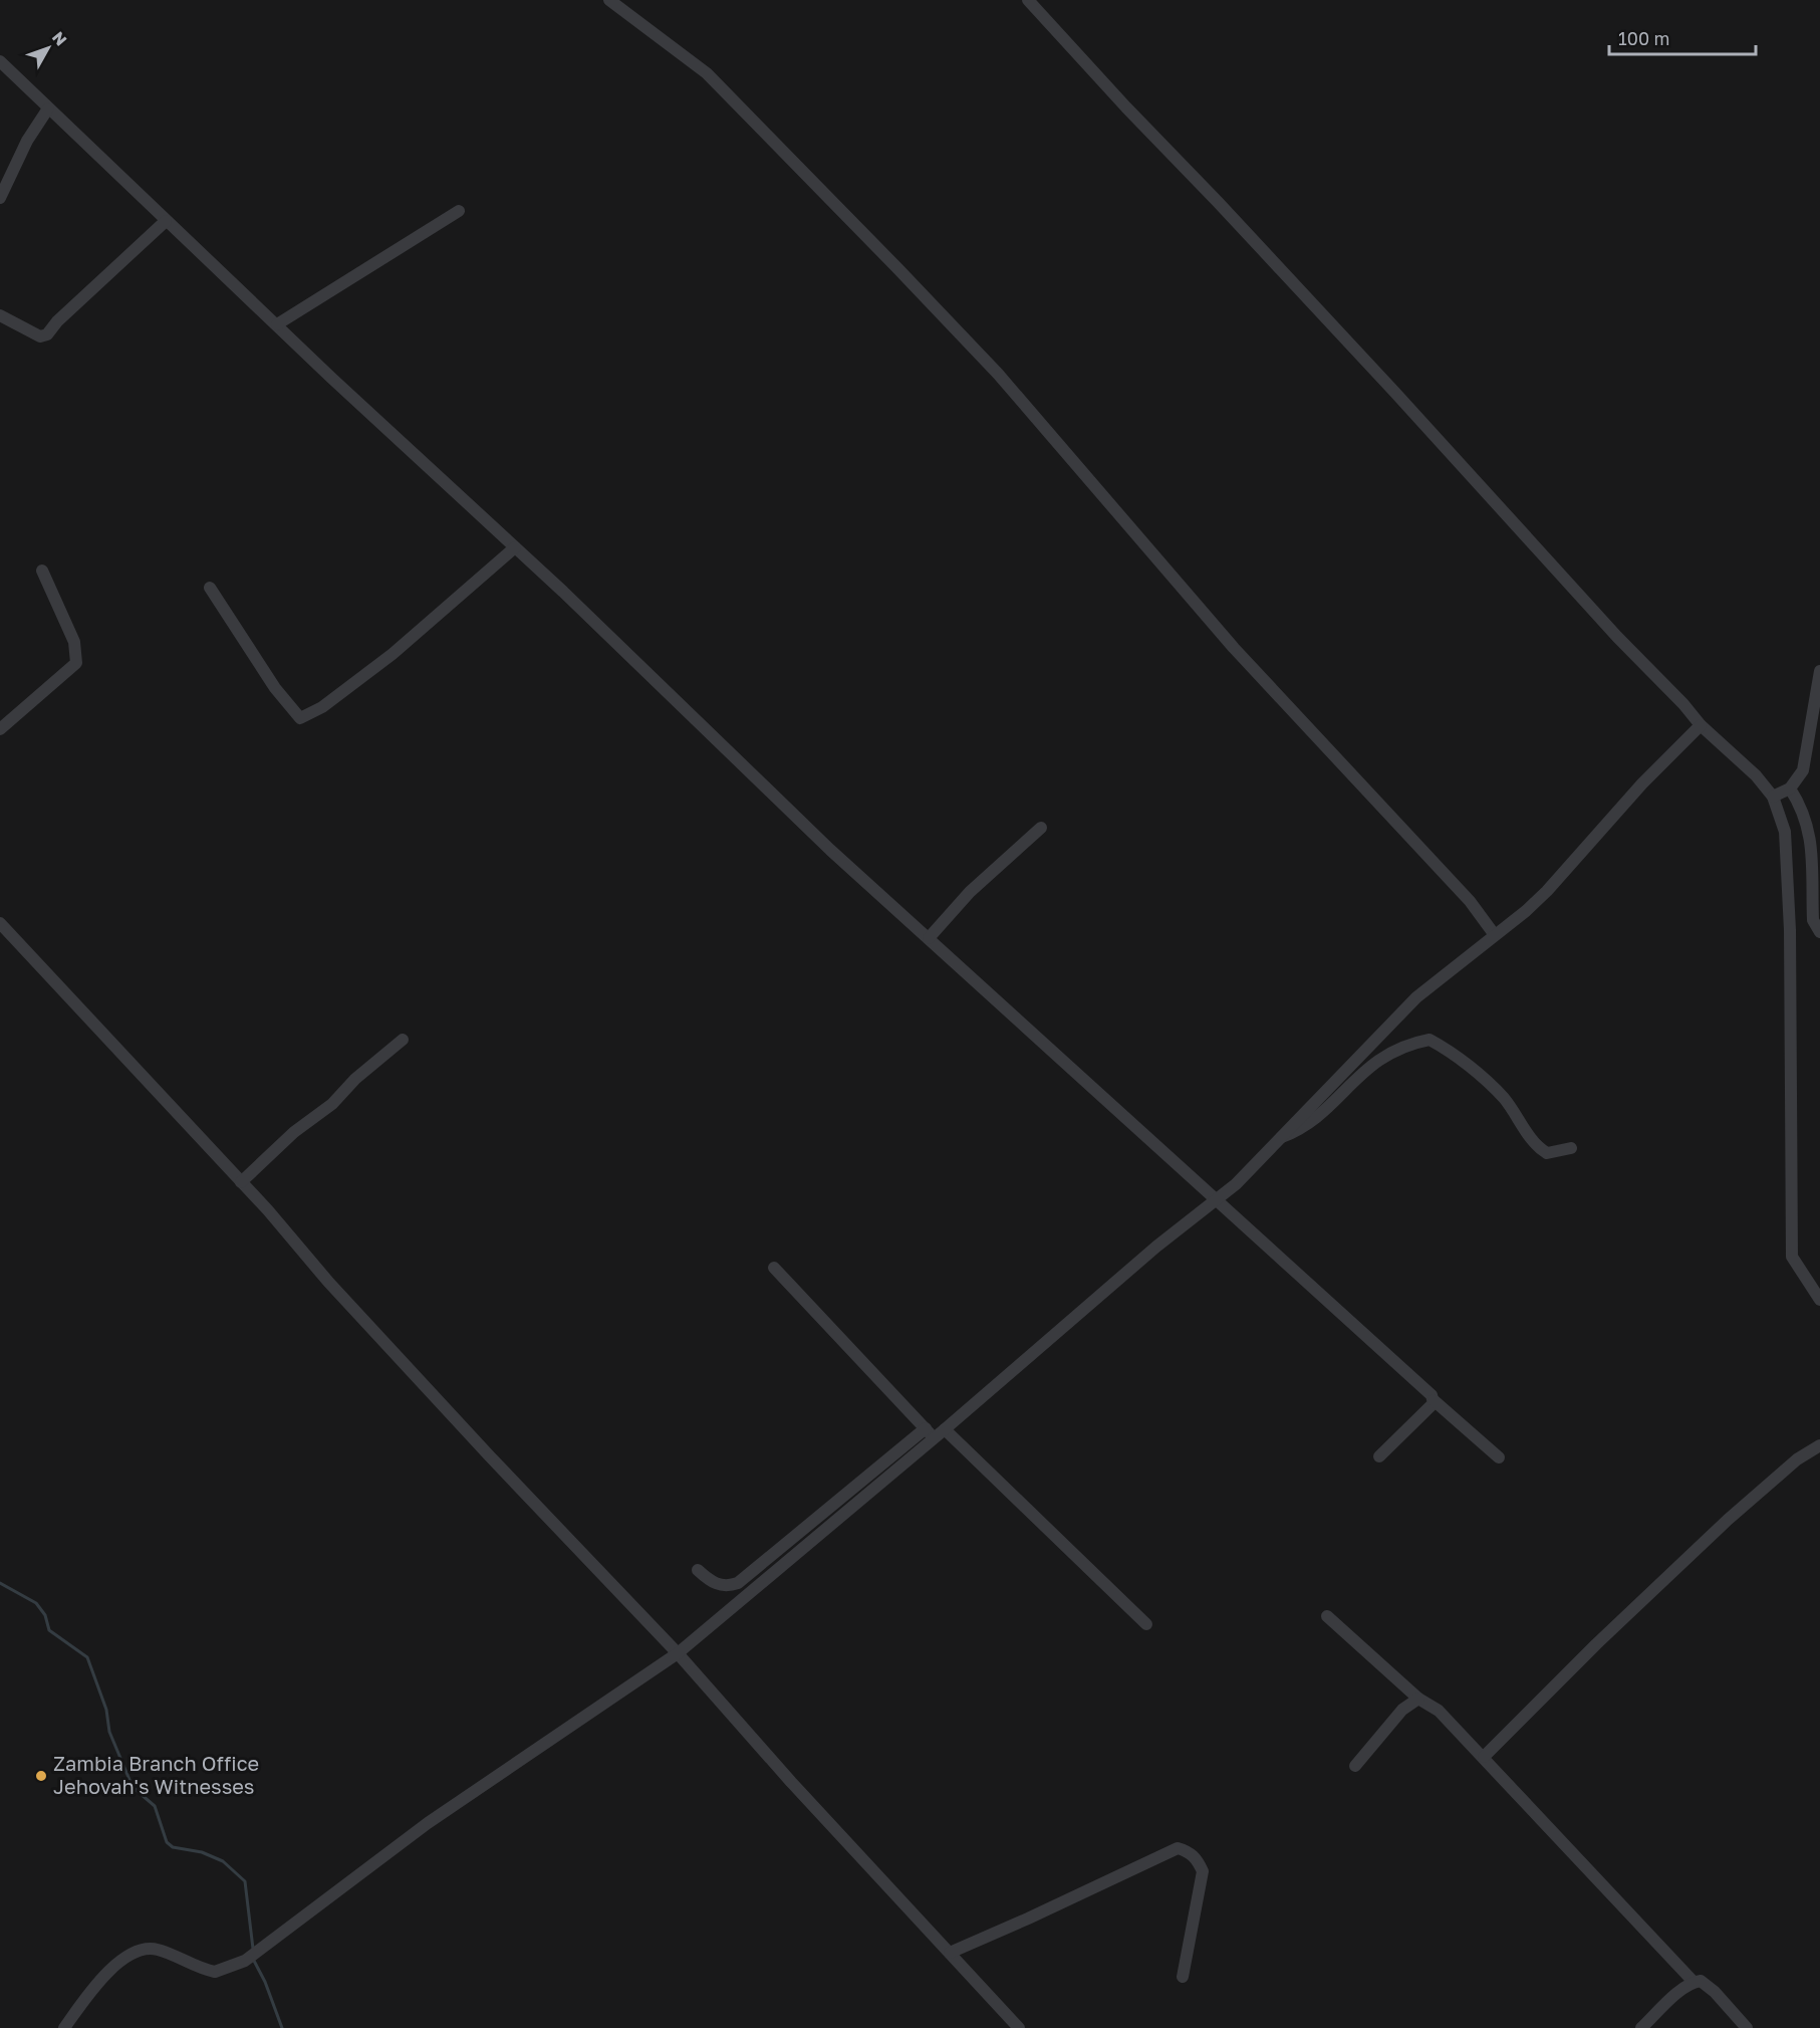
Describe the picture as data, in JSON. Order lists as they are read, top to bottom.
{
  "places": ["Zambia Branch Office Jehovah's Witnesses"],
  "scale_bar": "100 m",
  "north": "top right"
}
